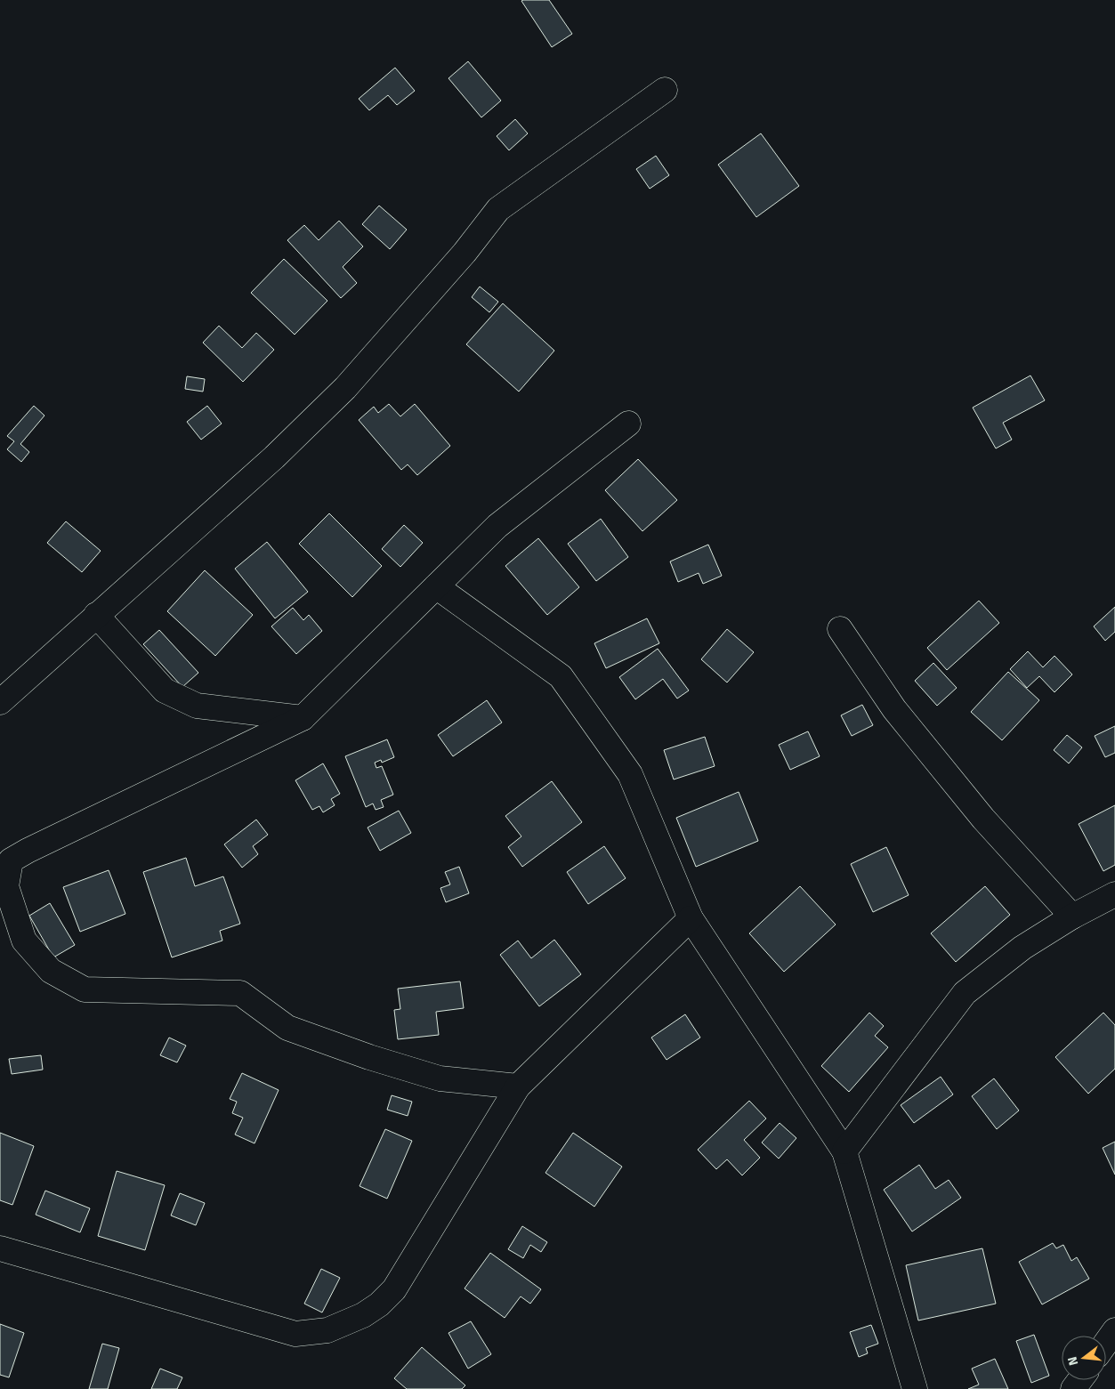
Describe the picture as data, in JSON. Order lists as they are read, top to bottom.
{
  "north": "left"
}
